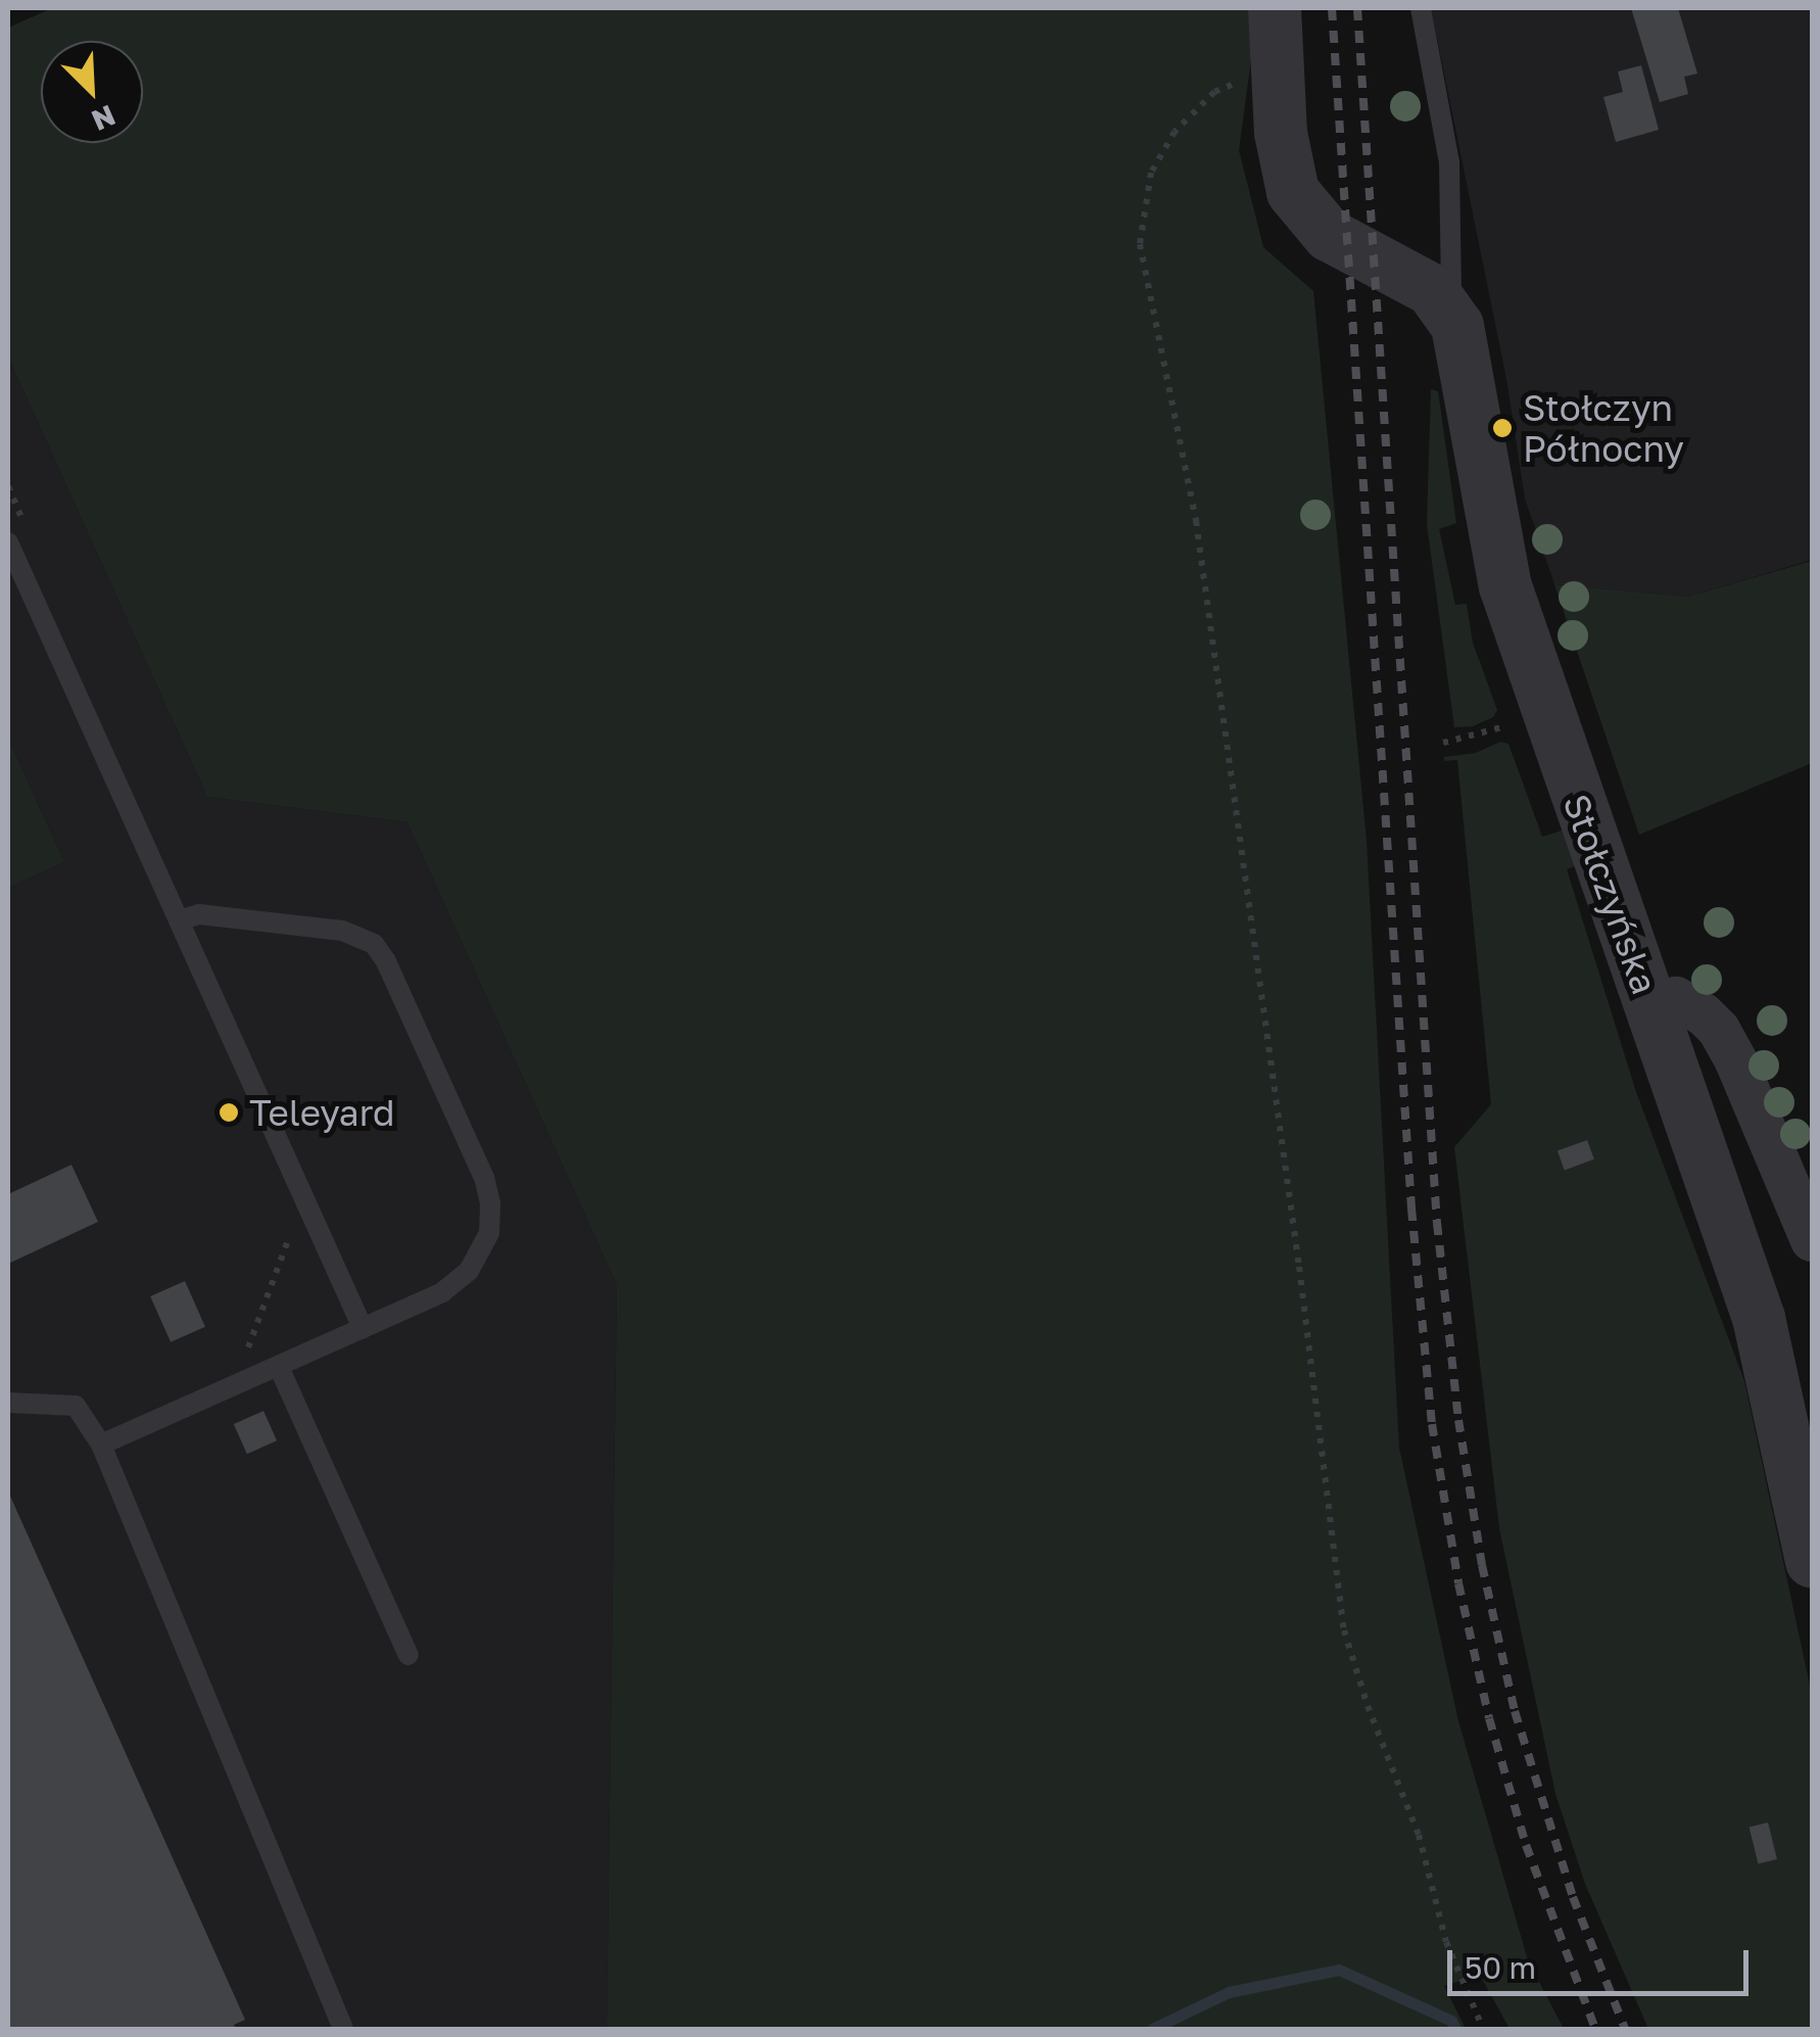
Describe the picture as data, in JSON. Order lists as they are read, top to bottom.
{
  "streets": {
    "street": ["Stołczyńska"]
  },
  "places": ["Stołczyn Północny", "Teleyard"],
  "scale_bar": "50 m",
  "north": "bottom right"
}
